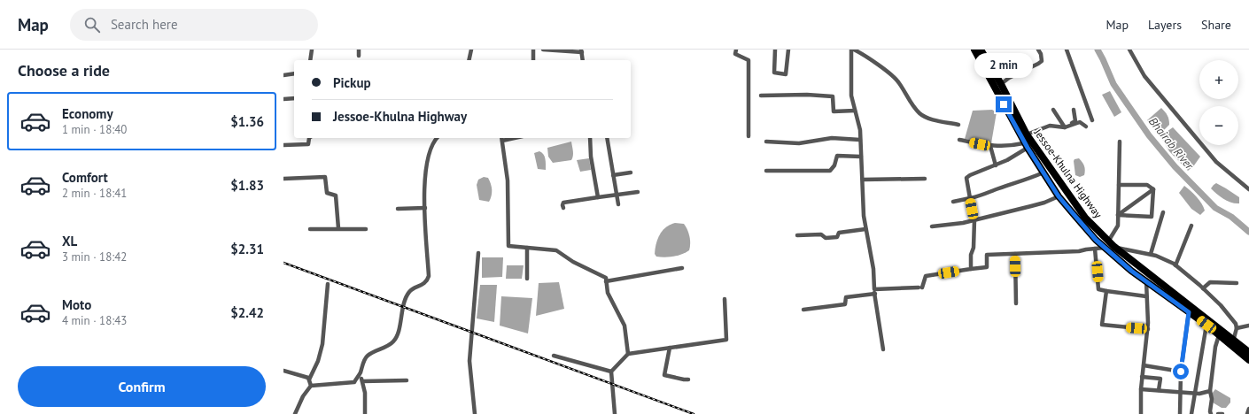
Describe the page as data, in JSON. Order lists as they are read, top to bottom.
{
  "streets": {
    "highway": ["Jessoe-Khulna Highway"]
  },
  "water": ["Bhairab River"],
  "page": {
    "header": "Map",
    "search": "Search here",
    "nav": ["Map", "Layers", "Share"],
    "heading": "Choose a ride",
    "bubble": "2 min",
    "map_buttons": ["+", "−"],
    "banner": ["Pickup", "Jessoe-Khulna Highway"],
    "list": [
      {
        "name": "Economy",
        "note": "1 min · 18:40",
        "value": "$1.36"
      },
      {
        "name": "Comfort",
        "note": "2 min · 18:41",
        "value": "$1.83"
      },
      {
        "name": "XL",
        "note": "3 min · 18:42",
        "value": "$2.31"
      },
      {
        "name": "Moto",
        "note": "4 min · 18:43",
        "value": "$2.42"
      }
    ],
    "buttons": "Confirm"
  }
}
